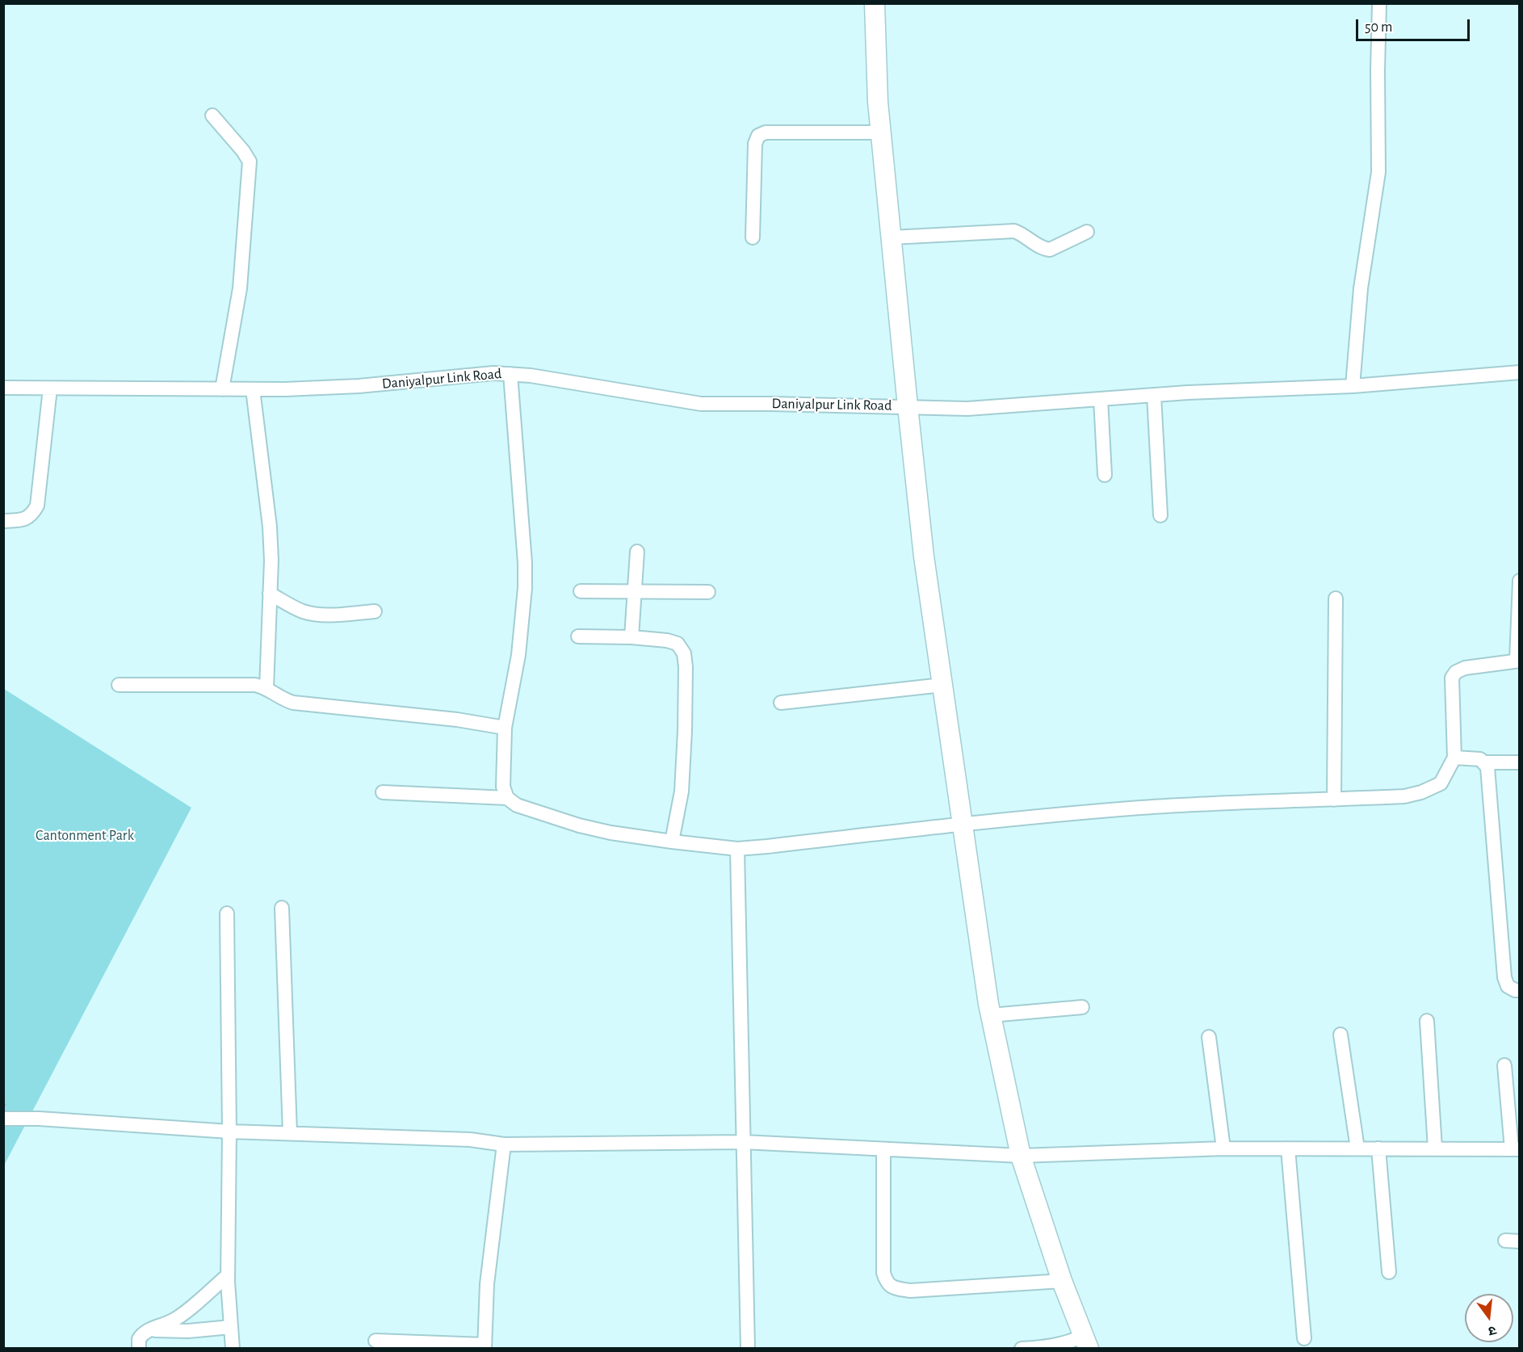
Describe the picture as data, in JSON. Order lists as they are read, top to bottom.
{
  "streets": {
    "street": ["Daniyalpur Link Road"]
  },
  "parks": ["Cantonment Park"],
  "scale_bar": "50 m",
  "north": "bottom"
}
